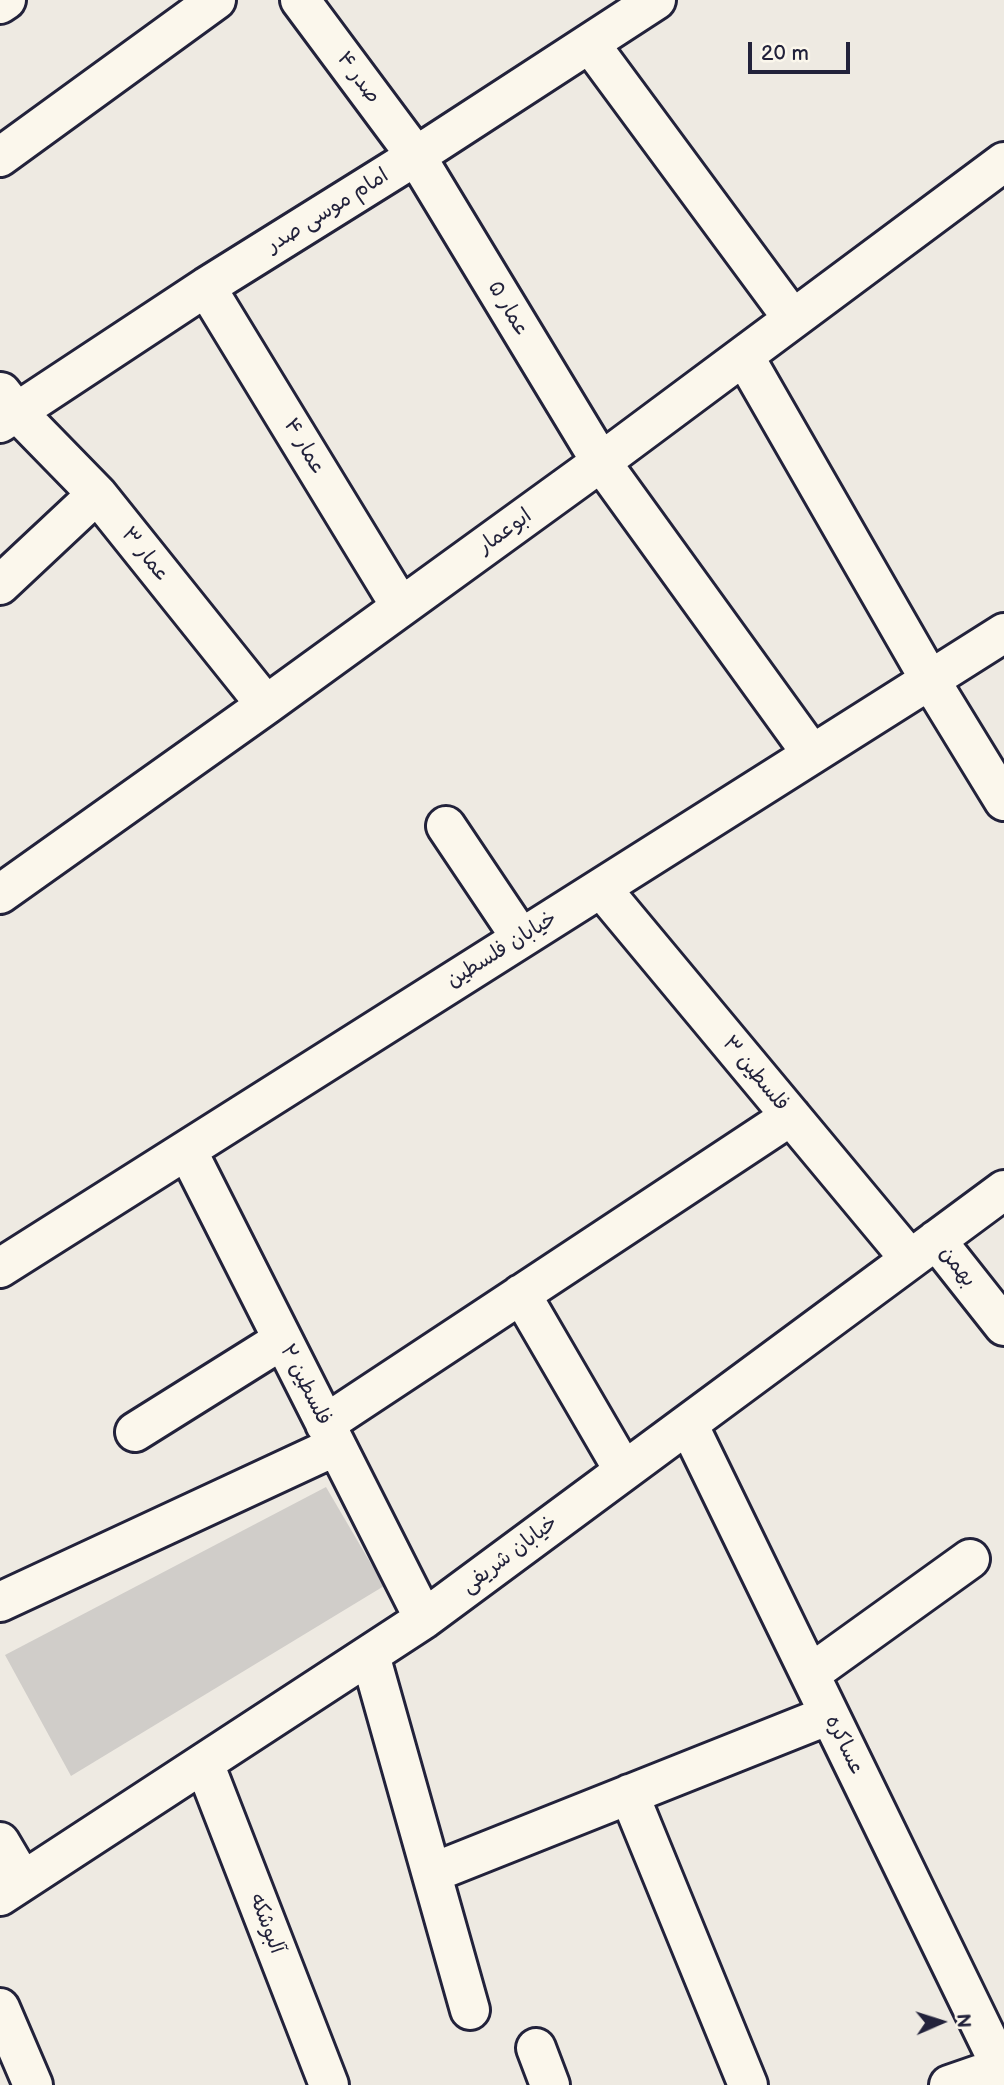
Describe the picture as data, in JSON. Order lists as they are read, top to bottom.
{
  "streets": {
    "street": [
      "صدر ۴",
      "امام موسی صدر",
      "عمار ۵",
      "عمار ۴",
      "ابوعمار",
      "عمار ۳",
      "خیابان فلسطین",
      "فلسطین ۳",
      "بهمن",
      "فلسطین ۲",
      "خیابان شریفی",
      "عساکره",
      "آلبوشکه"
    ]
  },
  "crossings": [
    ["صدر ۴", "امام موسی صدر"],
    ["صدر ۴", "عمار ۵"],
    ["امام موسی صدر", "عمار ۵"],
    ["امام موسی صدر", "عمار ۴"],
    ["امام موسی صدر", "عمار ۳"],
    ["عمار ۵", "ابوعمار"],
    ["عمار ۵", "خیابان فلسطین"],
    ["عمار ۴", "ابوعمار"],
    ["ابوعمار", "عمار ۳"],
    ["خیابان فلسطین", "فلسطین ۳"],
    ["خیابان فلسطین", "فلسطین ۲"],
    ["فلسطین ۳", "بهمن"],
    ["فلسطین ۳", "خیابان شریفی"],
    ["بهمن", "خیابان شریفی"],
    ["فلسطین ۲", "خیابان شریفی"],
    ["خیابان شریفی", "عساکره"],
    ["خیابان شریفی", "آلبوشکه"]
  ],
  "scale_bar": "20 m",
  "north": "right"
}
